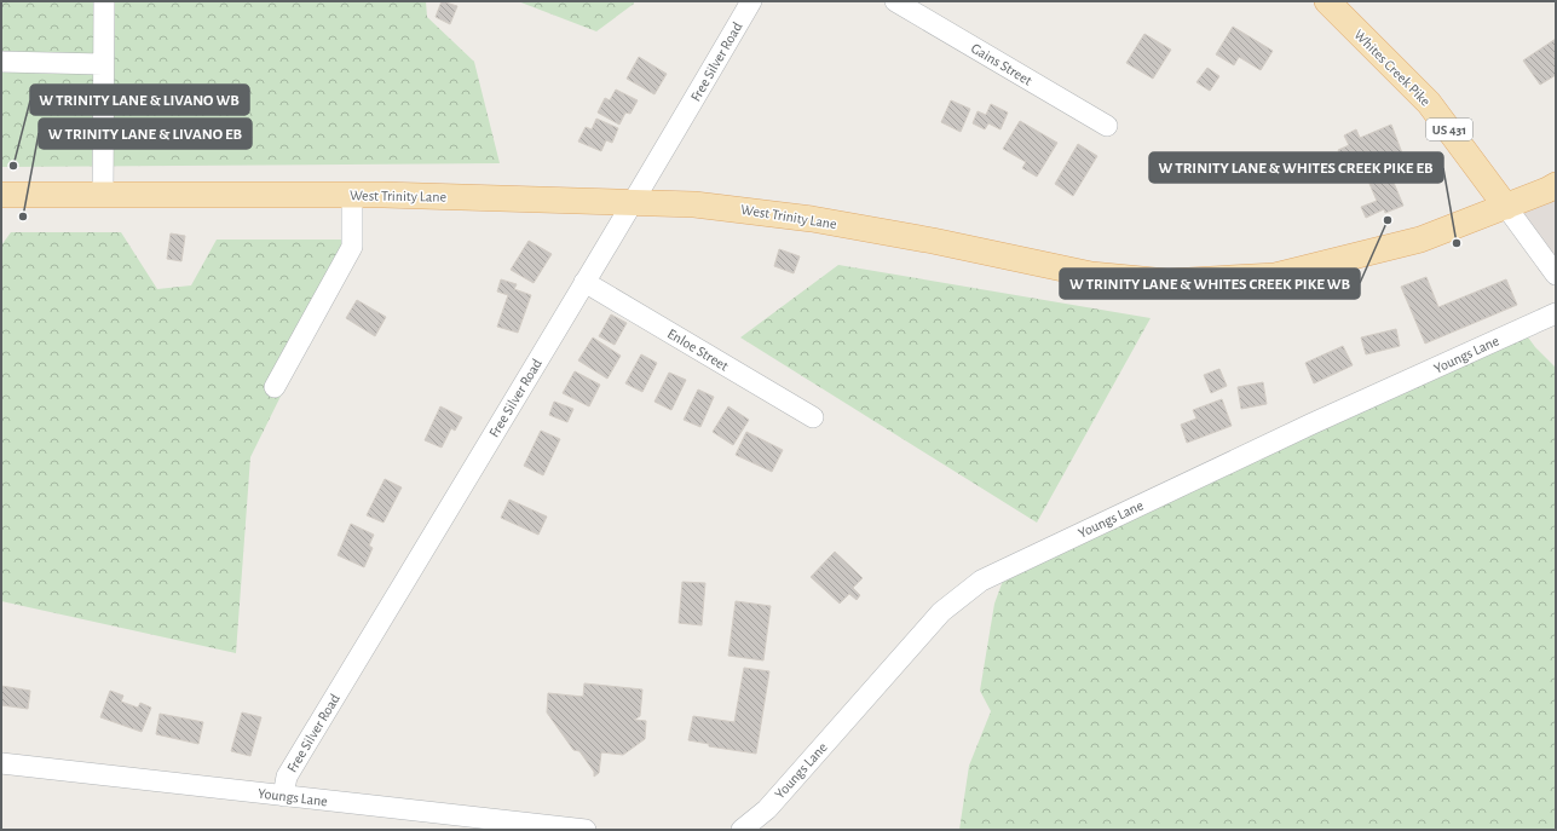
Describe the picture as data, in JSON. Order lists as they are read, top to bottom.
{
  "streets": {
    "main road": ["Whites Creek Pike", "US 431", "West Trinity Lane"],
    "street": [
      "Free Silver Road",
      "Gains Street",
      "Enloe Street",
      "Youngs Lane"
    ]
  },
  "crossings": [
    ["Free Silver Road", "West Trinity Lane"],
    ["Free Silver Road", "Enloe Street"],
    ["Free Silver Road", "Youngs Lane"],
    ["Whites Creek Pike", "West Trinity Lane"]
  ],
  "places": [
    "W TRINITY LANE & LIVANO WB",
    "W TRINITY LANE & LIVANO EB",
    "W TRINITY LANE & WHITES CREEK PIKE WB",
    "W TRINITY LANE & WHITES CREEK PIKE EB"
  ]
}
